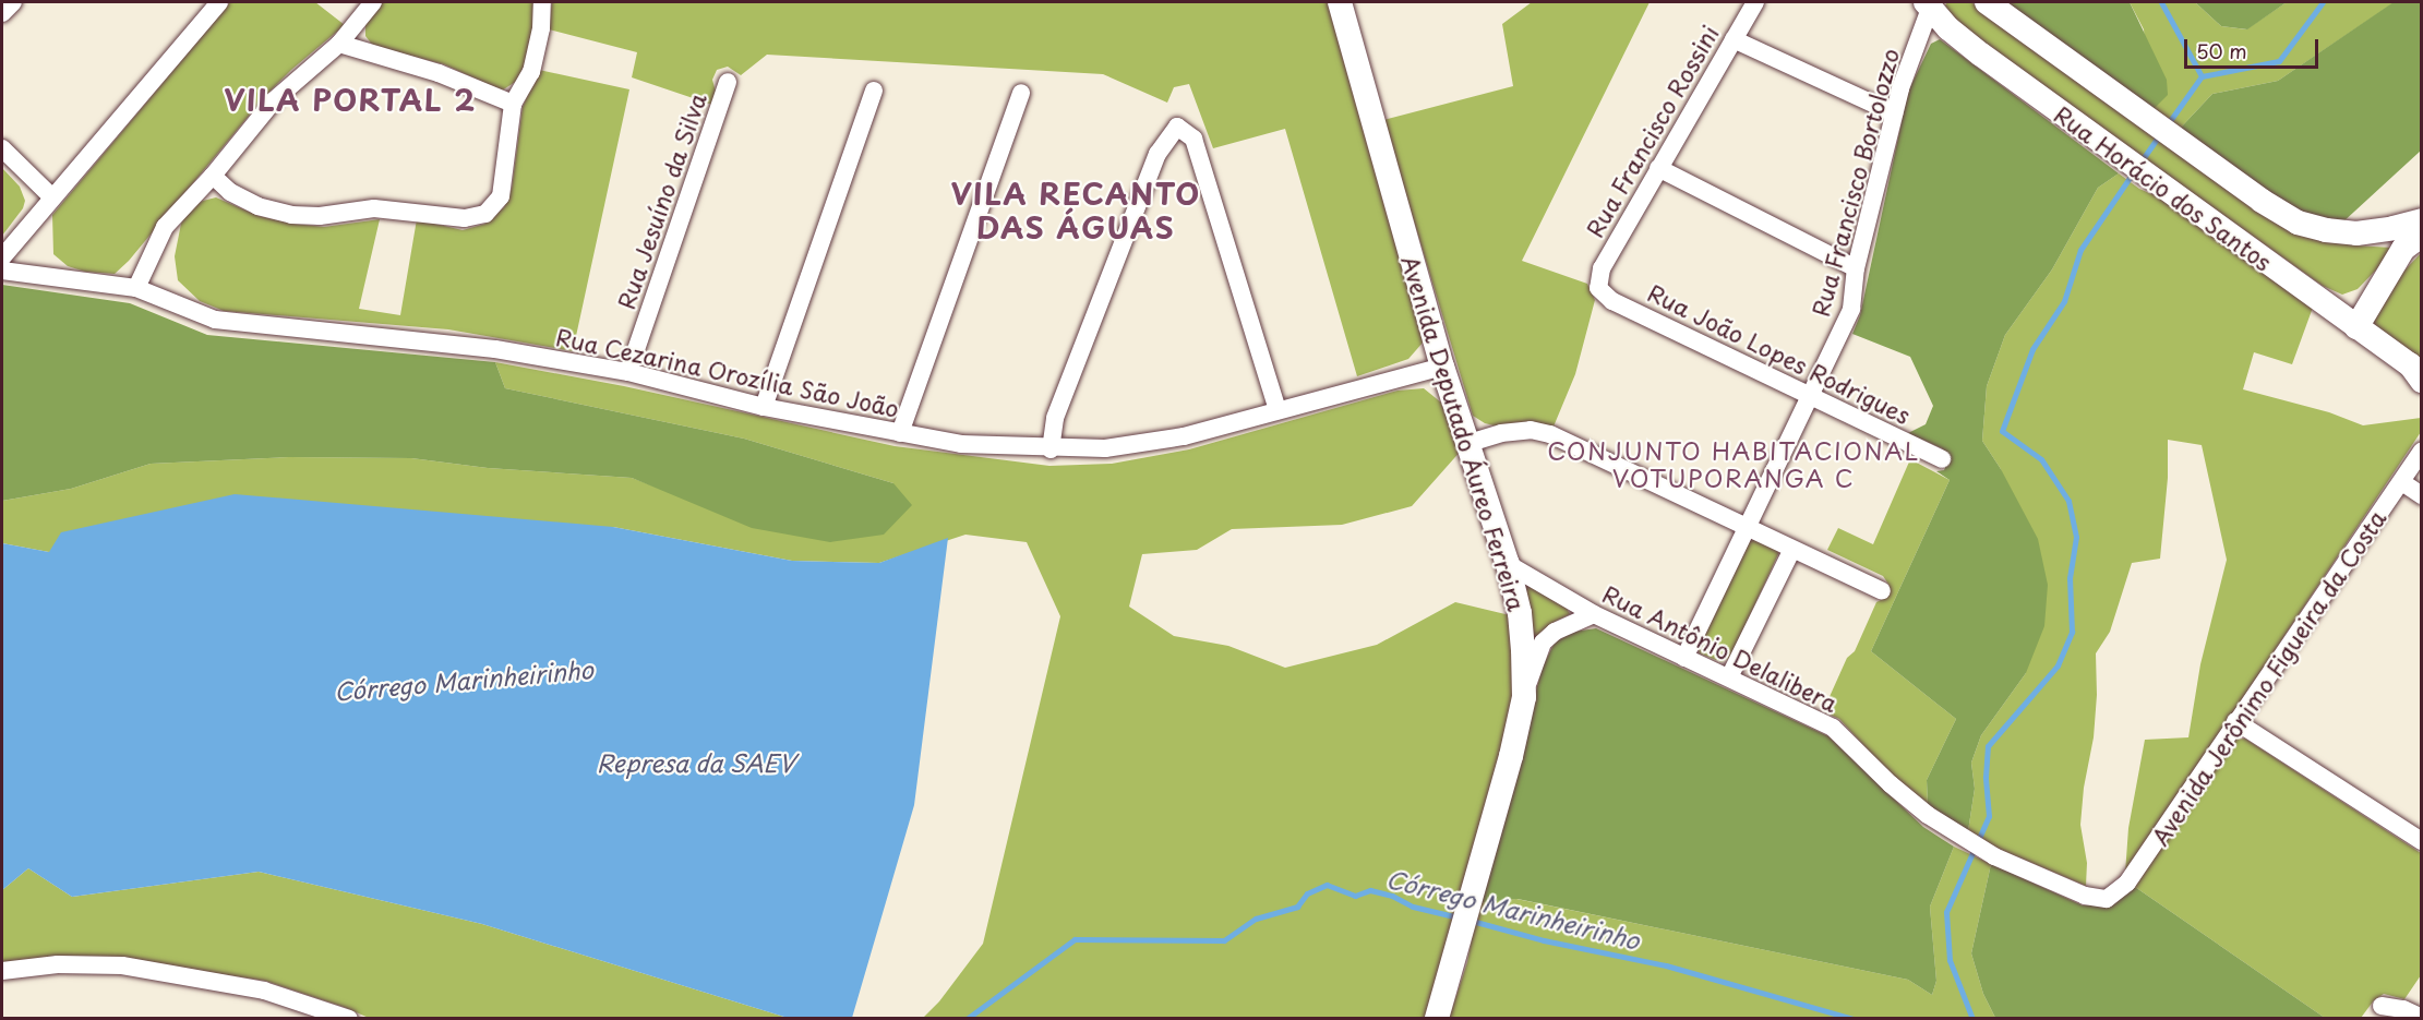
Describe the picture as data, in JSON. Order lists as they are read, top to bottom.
{
  "streets": {
    "main road": ["Rua Horácio dos Santos", "Avenida Deputado Áureo Ferreira"],
    "street": [
      "Rua Francisco Rossini",
      "Rua Francisco Bortolozzo",
      "Rua Jesuíno da Silva",
      "Rua João Lopes Rodrigues",
      "Rua Cezarina Orozília São João",
      "Rua Antônio Delalibera",
      "Avenida Jerônimo Figueira da Costa"
    ]
  },
  "crossings": [
    ["Rua Francisco Rossini", "Rua João Lopes Rodrigues"],
    ["Rua Francisco Bortolozzo", "Rua Horácio dos Santos"],
    ["Rua Francisco Bortolozzo", "Rua João Lopes Rodrigues"],
    ["Rua Francisco Bortolozzo", "Rua Antônio Delalibera"],
    ["Rua Jesuíno da Silva", "Rua Cezarina Orozília São João"],
    ["Rua Cezarina Orozília São João", "Avenida Deputado Áureo Ferreira"],
    ["Avenida Deputado Áureo Ferreira", "Rua Antônio Delalibera"],
    ["Rua Antônio Delalibera", "Avenida Jerônimo Figueira da Costa"]
  ],
  "districts": ["VILA PORTAL 2", "VILA RECANTO DAS ÁGUAS", "CONJUNTO HABITACIONAL VOTUPORANGA C"],
  "water": ["Córrego Marinheirinho", "Represa da SAEV"],
  "scale_bar": "50 m"
}
